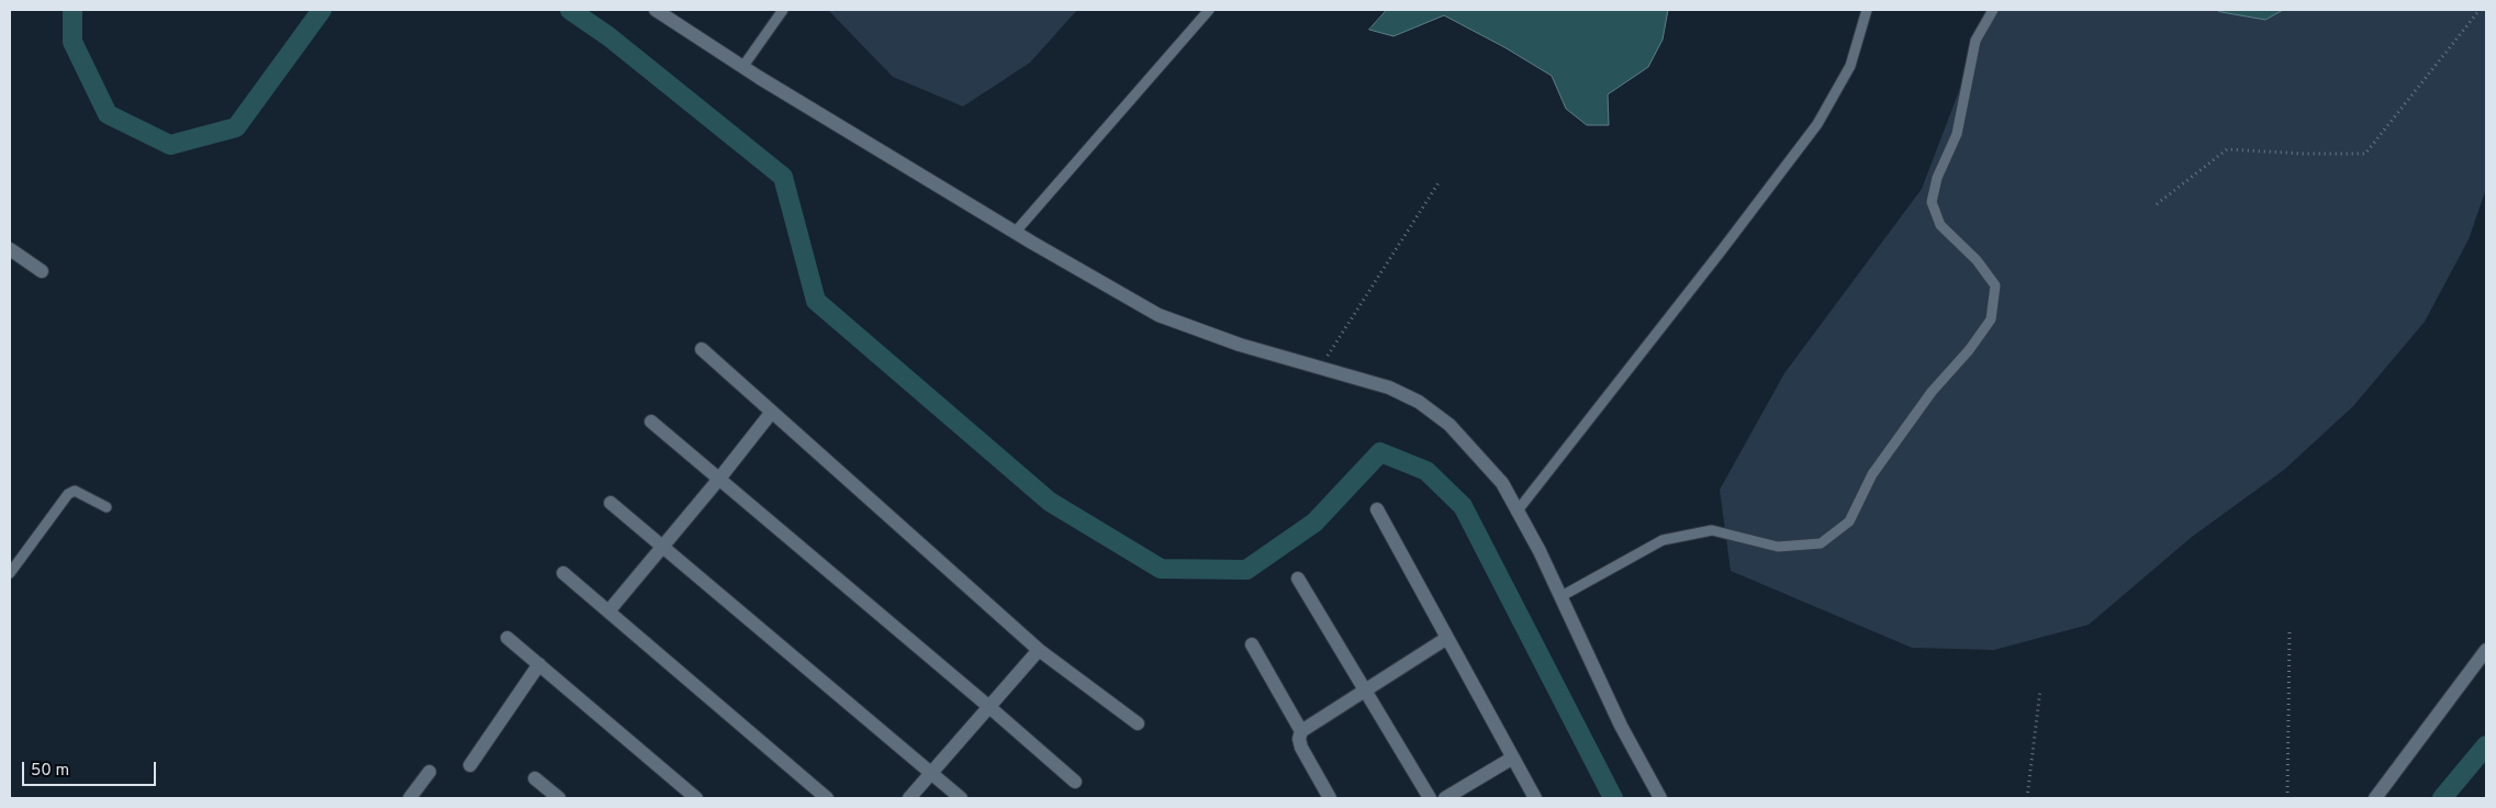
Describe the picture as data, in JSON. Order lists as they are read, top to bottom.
{
  "scale_bar": "50 m"
}
